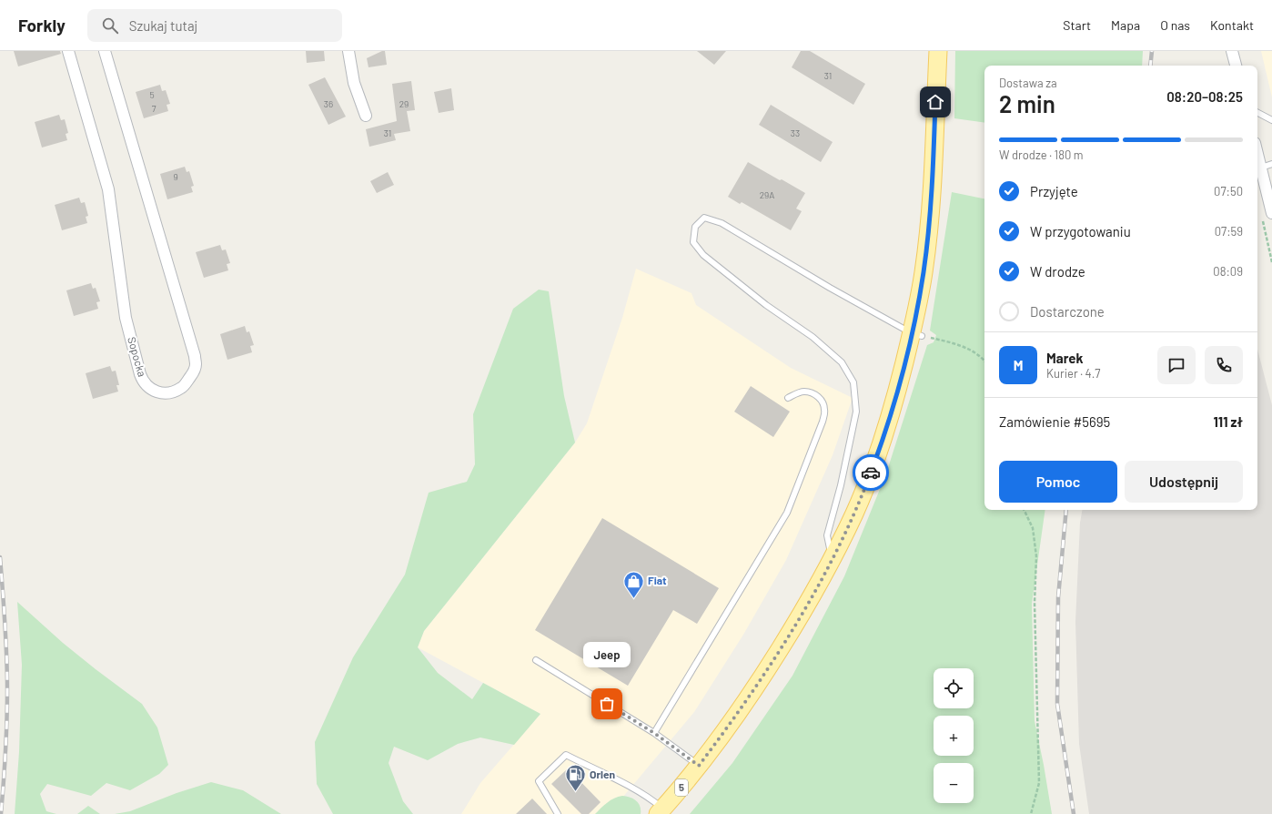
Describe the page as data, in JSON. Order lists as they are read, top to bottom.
{
  "streets": {
    "main road": ["5"],
    "street": ["Sopocka"]
  },
  "places": {
    "shop": ["Fiat"],
    "other": ["Jeep"],
    "fuel station": ["Orlen"]
  },
  "house_numbers": [
    "31",
    "5",
    "36",
    "29",
    "7",
    "31",
    "33",
    "9",
    "29A"
  ],
  "page": {
    "header": "Forkly",
    "search": "Szukaj tutaj",
    "nav": [
      "Start",
      "Mapa",
      "O nas",
      "Kontakt"
    ],
    "heading": ["2 min", "Dostawa za", "08:20–08:25"],
    "panel": [
      "Marek",
      "Kurier · 4.7",
      "Zamówienie #5695",
      "111 zł"
    ],
    "bar": "W drodze · 180 m",
    "list": [
      ["Przyjęte", "07:50"],
      ["W przygotowaniu", "07:59"],
      ["W drodze", "08:09"],
      "Dostarczone"
    ],
    "round": "M",
    "buttons": ["Pomoc", "Udostępnij"],
    "bubble": "Jeep",
    "map_buttons": ["+", "−"]
  }
}
